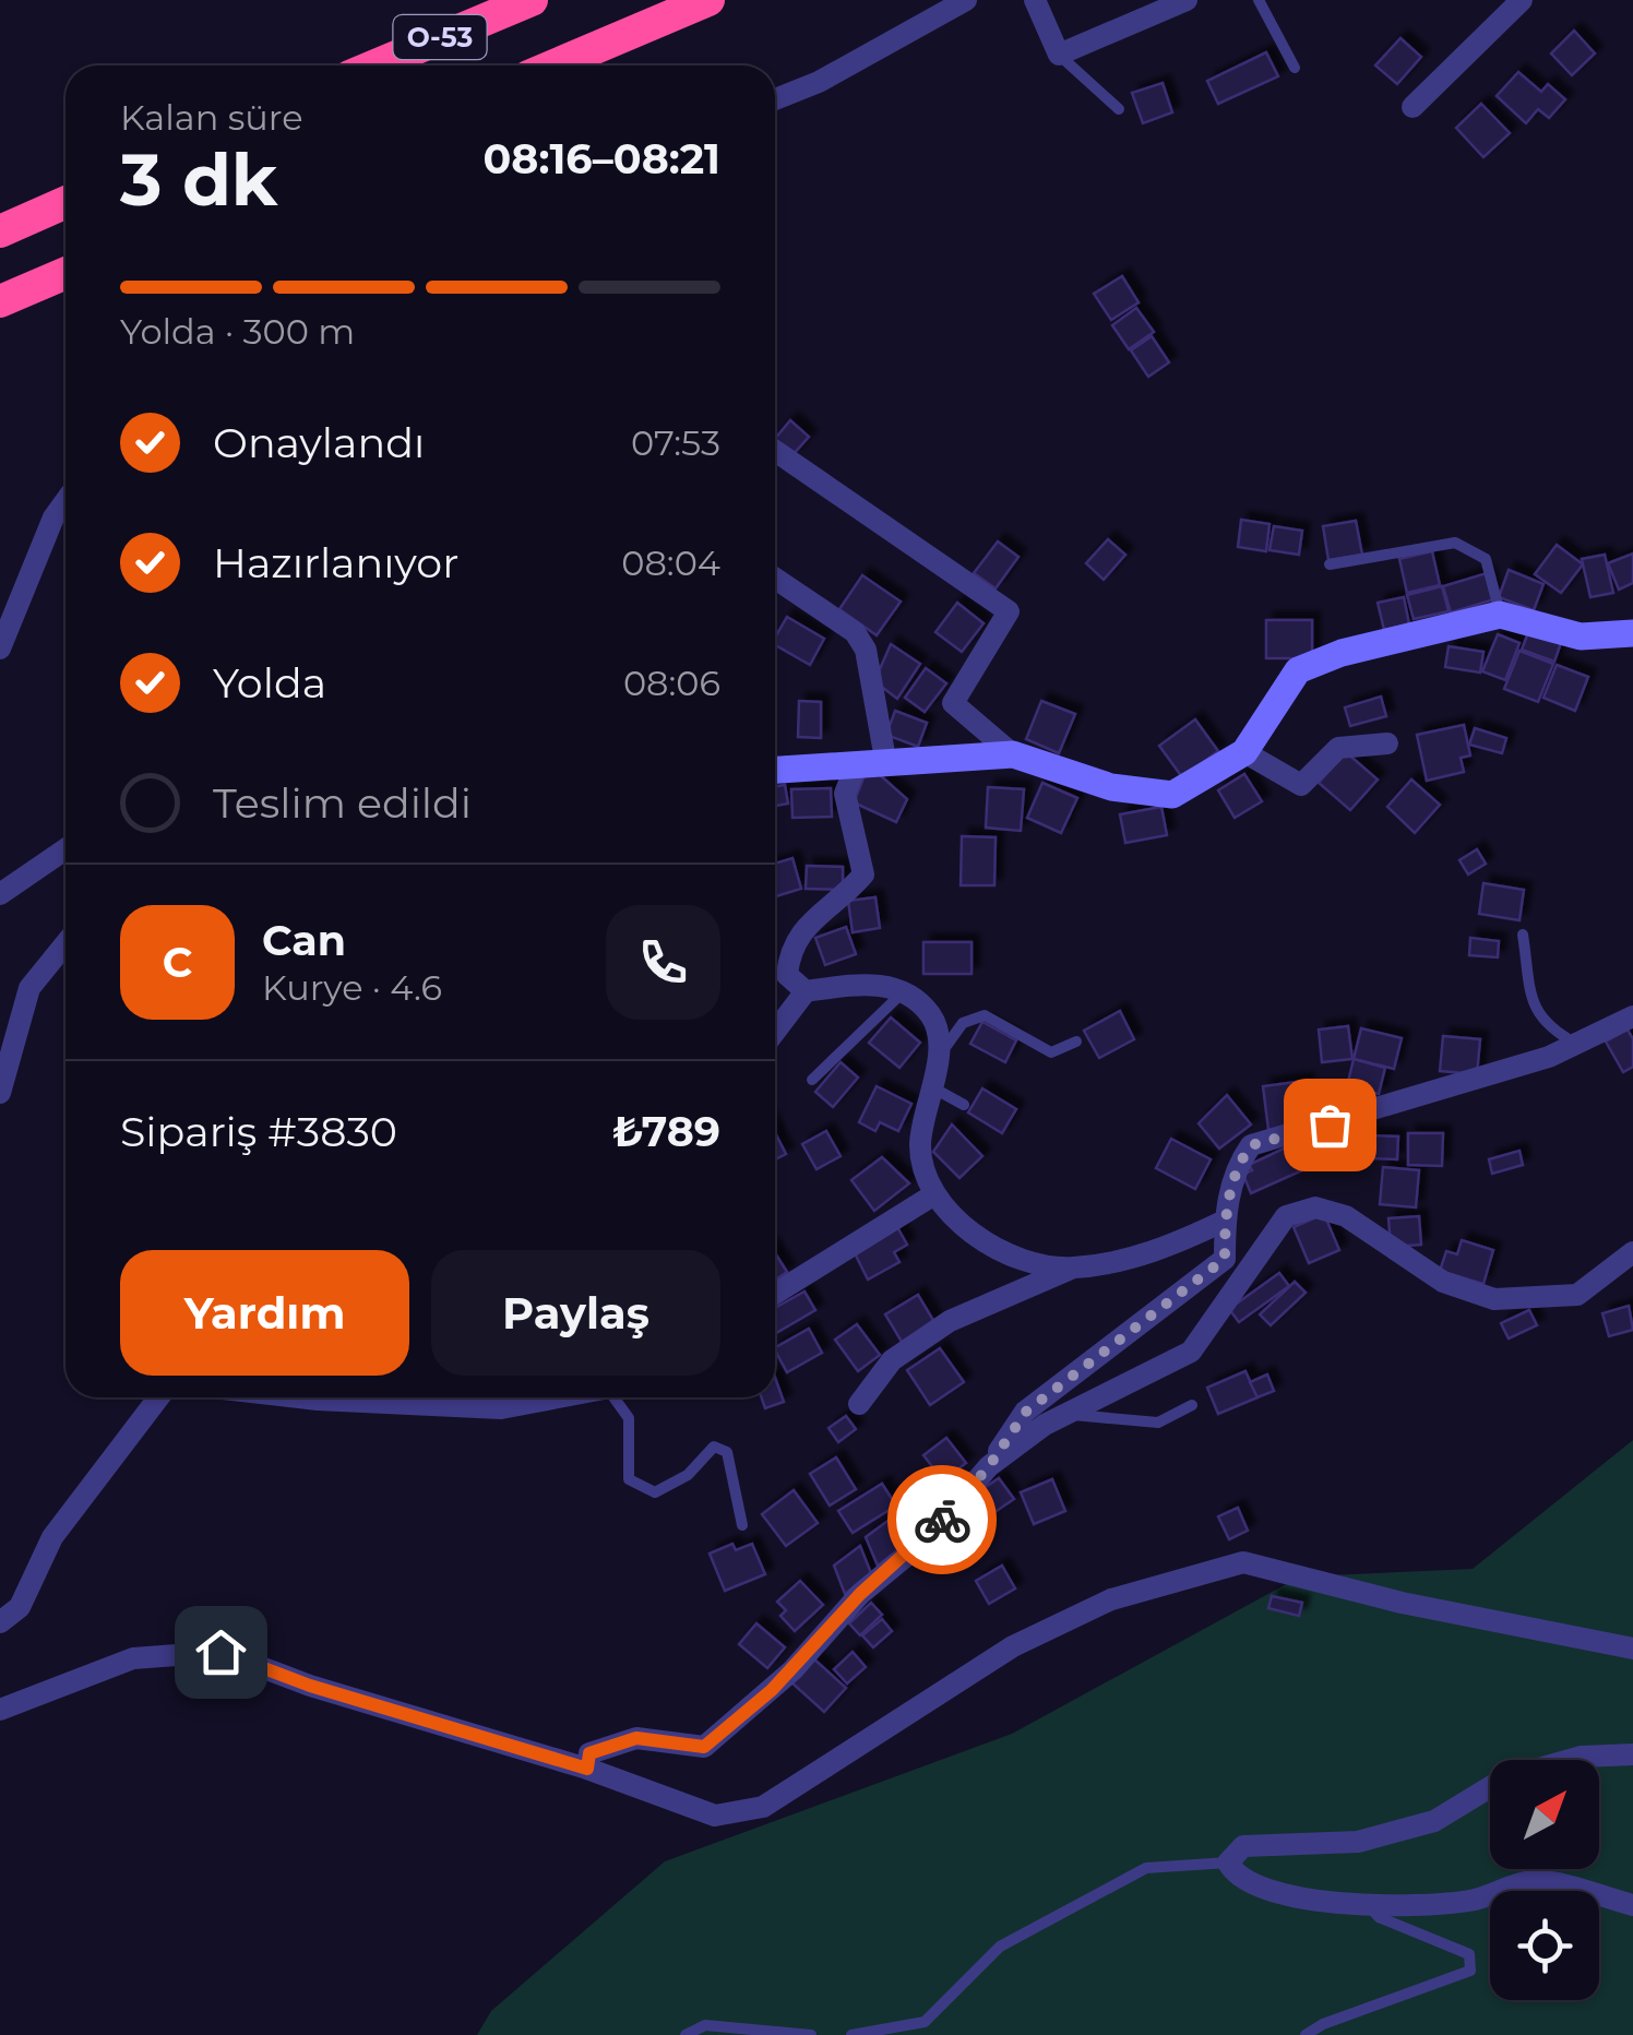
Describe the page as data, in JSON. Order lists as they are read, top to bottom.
{
  "streets": {
    "highway": ["O-53"]
  },
  "north": "top right",
  "page": {
    "heading": ["3 dk", "Kalan süre", "08:16–08:21"],
    "panel": [
      "Can",
      "Kurye · 4.6",
      "Sipariş #3830",
      "₺789"
    ],
    "bar": "Yolda · 300 m",
    "list": [
      ["Onaylandı", "07:53"],
      ["Hazırlanıyor", "08:04"],
      ["Yolda", "08:06"],
      "Teslim edildi"
    ],
    "round": "C",
    "buttons": ["Yardım", "Paylaş"]
  }
}
